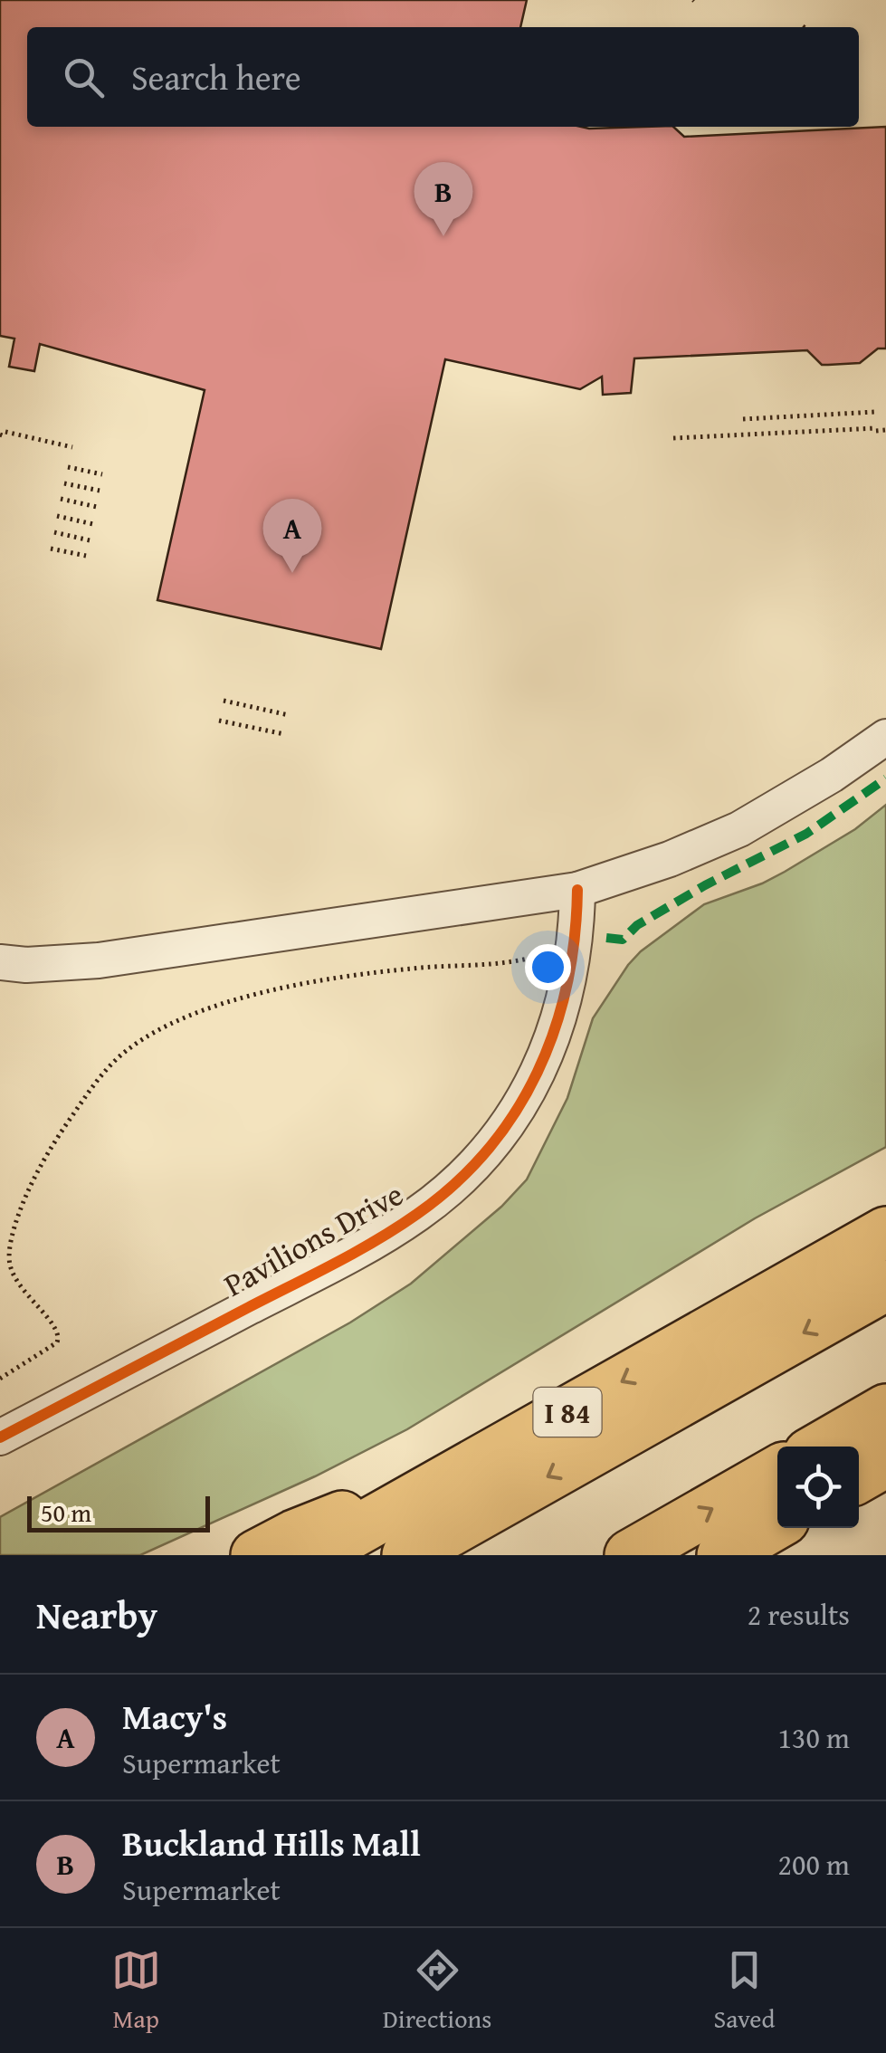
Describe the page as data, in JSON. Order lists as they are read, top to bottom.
{
  "streets": {
    "highway": ["I 84"],
    "street": ["Pavilions Drive"]
  },
  "scale_bar": "50 m",
  "page": {
    "search": "Search here",
    "pins": ["B", "A"],
    "scale": "50 m",
    "heading": ["Nearby", "2 results"],
    "list": [
      {
        "mark": "A",
        "name": "Macy's",
        "note": "Supermarket",
        "value": "130 m"
      },
      {
        "mark": "B",
        "name": "Buckland Hills Mall",
        "note": "Supermarket",
        "value": "200 m"
      }
    ],
    "nav": ["Map", "Directions", "Saved"]
  }
}
